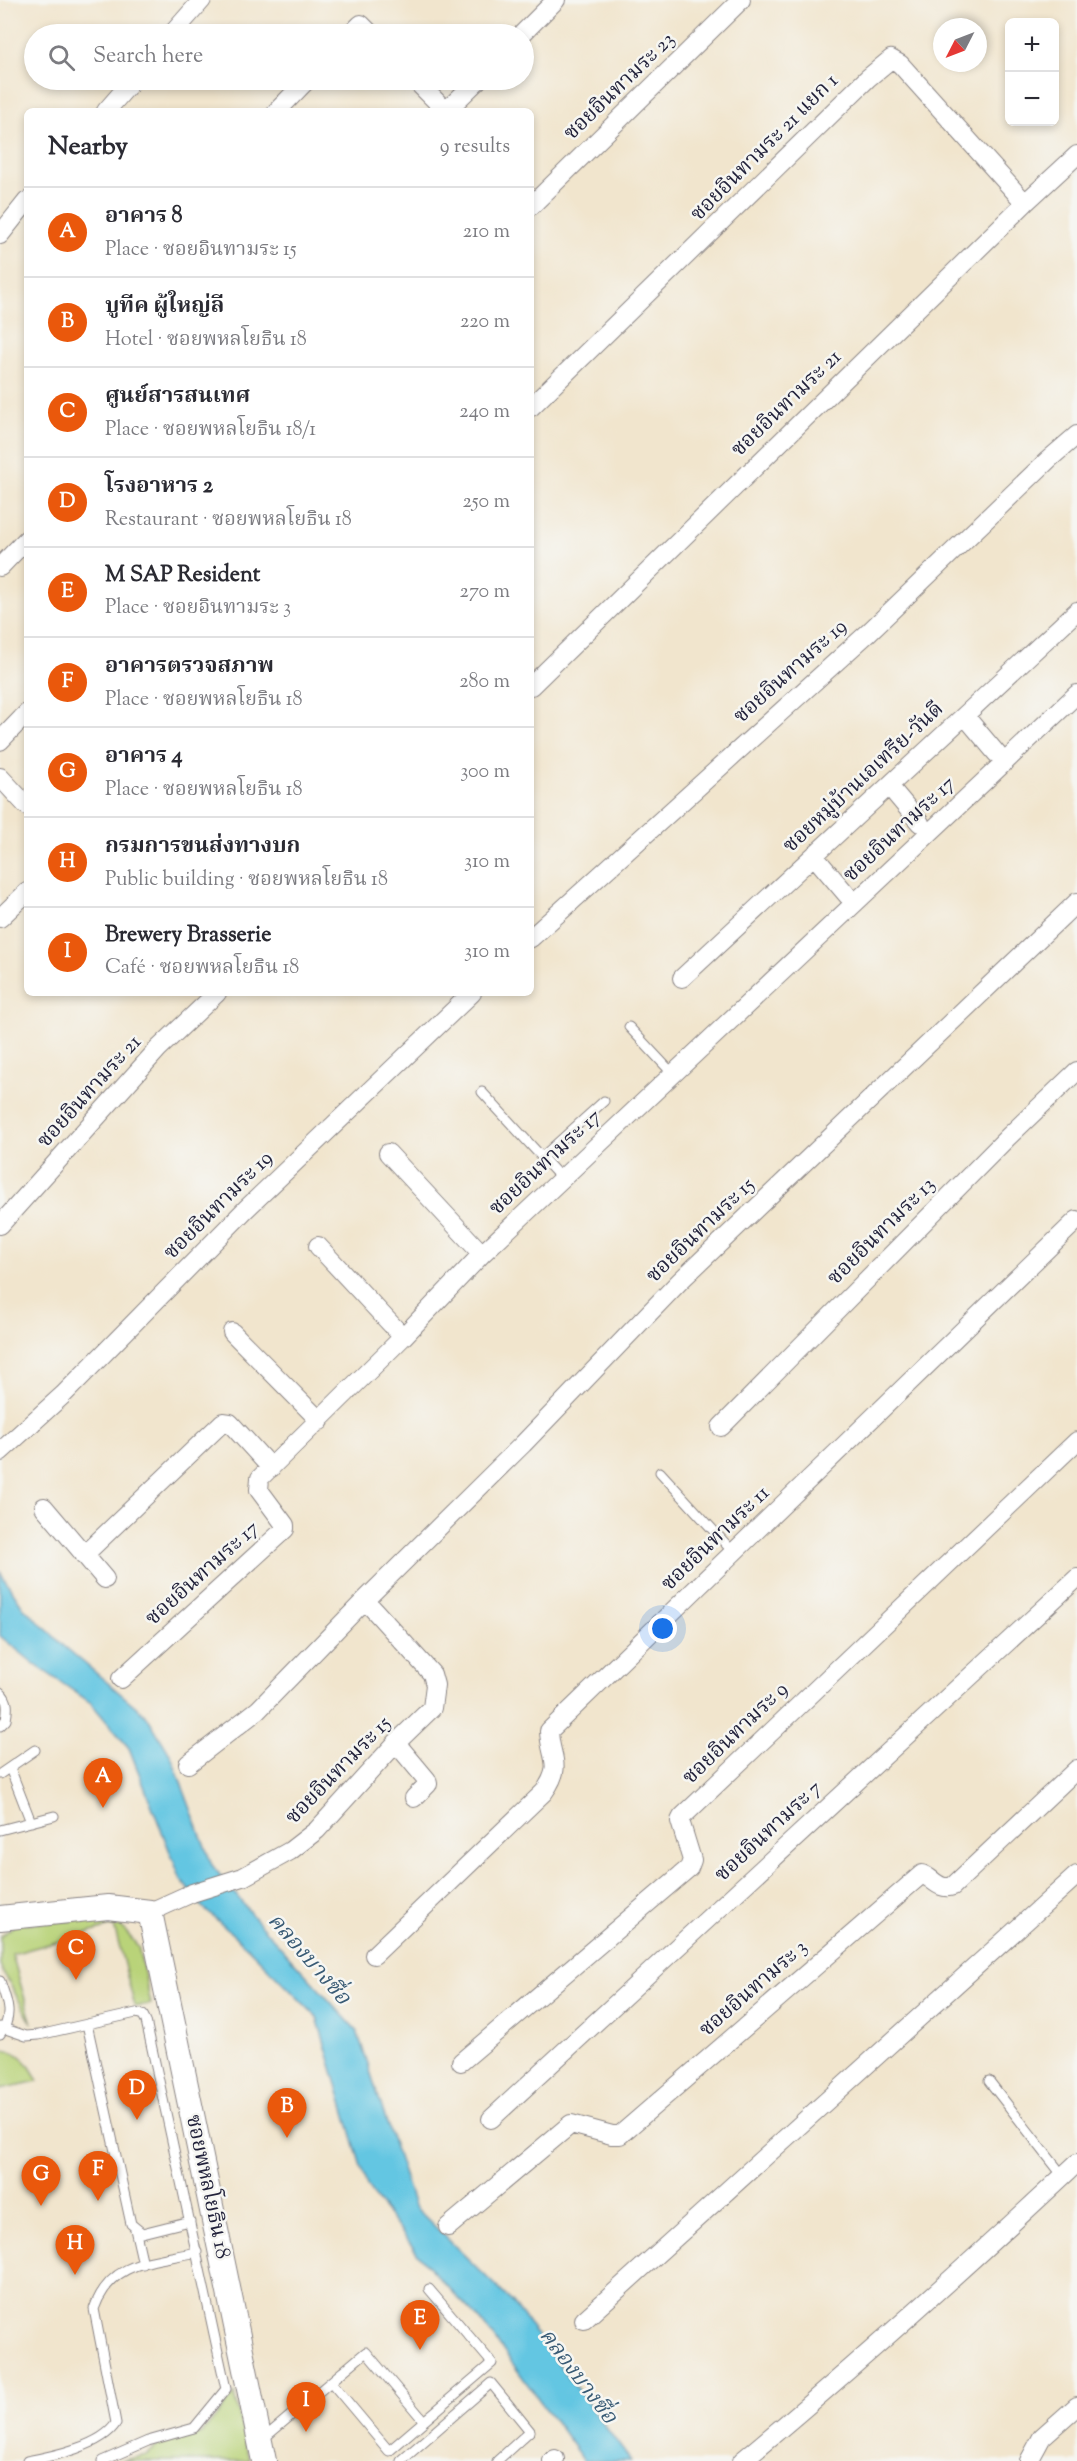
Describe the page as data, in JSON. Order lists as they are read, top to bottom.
{
  "streets": {
    "street": [
      "ซอยอินทามระ 23",
      "ซอยอินทามระ 21 แยก 1",
      "ซอยอินทามระ 21",
      "ซอยอินทามระ 19",
      "ซอยหมู่บ้านเอเทรีย-วันดี",
      "ซอยอินทามระ 17",
      "ซอยอินทามระ 15",
      "ซอยอินทามระ 13",
      "ซอยอินทามระ 11",
      "ซอยอินทามระ 9",
      "ซอยอินทามระ 7",
      "ซอยอินทามระ 3",
      "ซอยพหลโยธิน 18"
    ]
  },
  "crossings": [
    ["ซอยอินทามระ 21 แยก 1", "ซอยอินทามระ 21"],
    ["ซอยอินทามระ 15", "ซอยพหลโยธิน 18"]
  ],
  "water": ["คลองบางซื่อ"],
  "north": "bottom left",
  "page": {
    "map_buttons": ["+", "−"],
    "search": "Search here",
    "heading": ["Nearby", "9 results"],
    "list": [
      {
        "mark": "A",
        "name": "อาคาร 8",
        "note": "Place · ซอยอินทามระ 15",
        "value": "210 m"
      },
      {
        "mark": "B",
        "name": "บูทีค ผู้ใหญ่ลี",
        "note": "Hotel · ซอยพหลโยธิน 18",
        "value": "220 m"
      },
      {
        "mark": "C",
        "name": "ศูนย์สารสนเทศ",
        "note": "Place · ซอยพหลโยธิน 18/1",
        "value": "240 m"
      },
      {
        "mark": "D",
        "name": "โรงอาหาร 2",
        "note": "Restaurant · ซอยพหลโยธิน 18",
        "value": "250 m"
      },
      {
        "mark": "E",
        "name": "M SAP Resident",
        "note": "Place · ซอยอินทามระ 3",
        "value": "270 m"
      },
      {
        "mark": "F",
        "name": "อาคารตรวจสภาพ",
        "note": "Place · ซอยพหลโยธิน 18",
        "value": "280 m"
      },
      {
        "mark": "G",
        "name": "อาคาร 4",
        "note": "Place · ซอยพหลโยธิน 18",
        "value": "300 m"
      },
      {
        "mark": "H",
        "name": "กรมการขนส่งทางบก",
        "note": "Public building · ซอยพหลโยธิน 18",
        "value": "310 m"
      },
      {
        "mark": "I",
        "name": "Brewery Brasserie",
        "note": "Café · ซอยพหลโยธิน 18",
        "value": "310 m"
      }
    ],
    "pins": [
      "A",
      "C",
      "D",
      "B",
      "F",
      "G",
      "H",
      "E",
      "I"
    ]
  }
}
